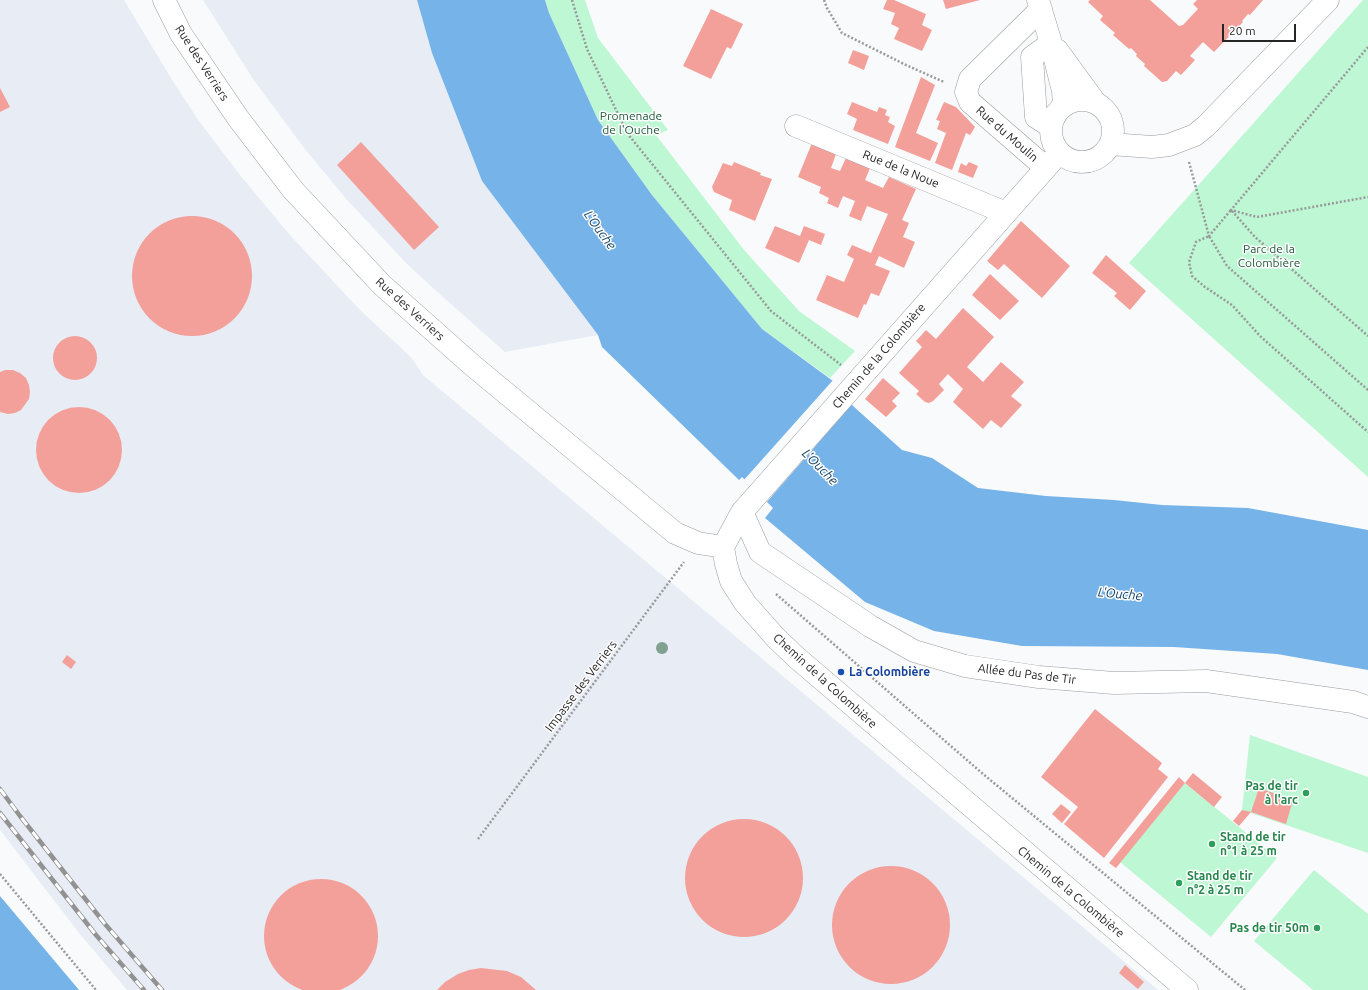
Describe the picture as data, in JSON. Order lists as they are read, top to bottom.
{
  "streets": {
    "street": [
      "Rue des Verriers",
      "Rue du Moulin",
      "Rue de la Noue",
      "Chemin de la Colombière",
      "Allée du Pas de Tir"
    ],
    "path": ["Impasse des Verriers"]
  },
  "crossings": [
    ["Rue des Verriers", "Chemin de la Colombière"],
    ["Rue des Verriers", "Impasse des Verriers"],
    ["Rue du Moulin", "Chemin de la Colombière"],
    ["Rue de la Noue", "Chemin de la Colombière"],
    ["Chemin de la Colombière", "Allée du Pas de Tir"]
  ],
  "water": ["L'Ouche"],
  "parks": ["Promenade de l'Ouche", "Parc de la Colombière"],
  "places": [
    "La Colombière",
    "Pas de tir à l'arc",
    "Stand de tir n°1 à 25 m",
    "Stand de tir n°2 à 25 m",
    "Pas de tir 50m"
  ],
  "scale_bar": "20 m"
}
